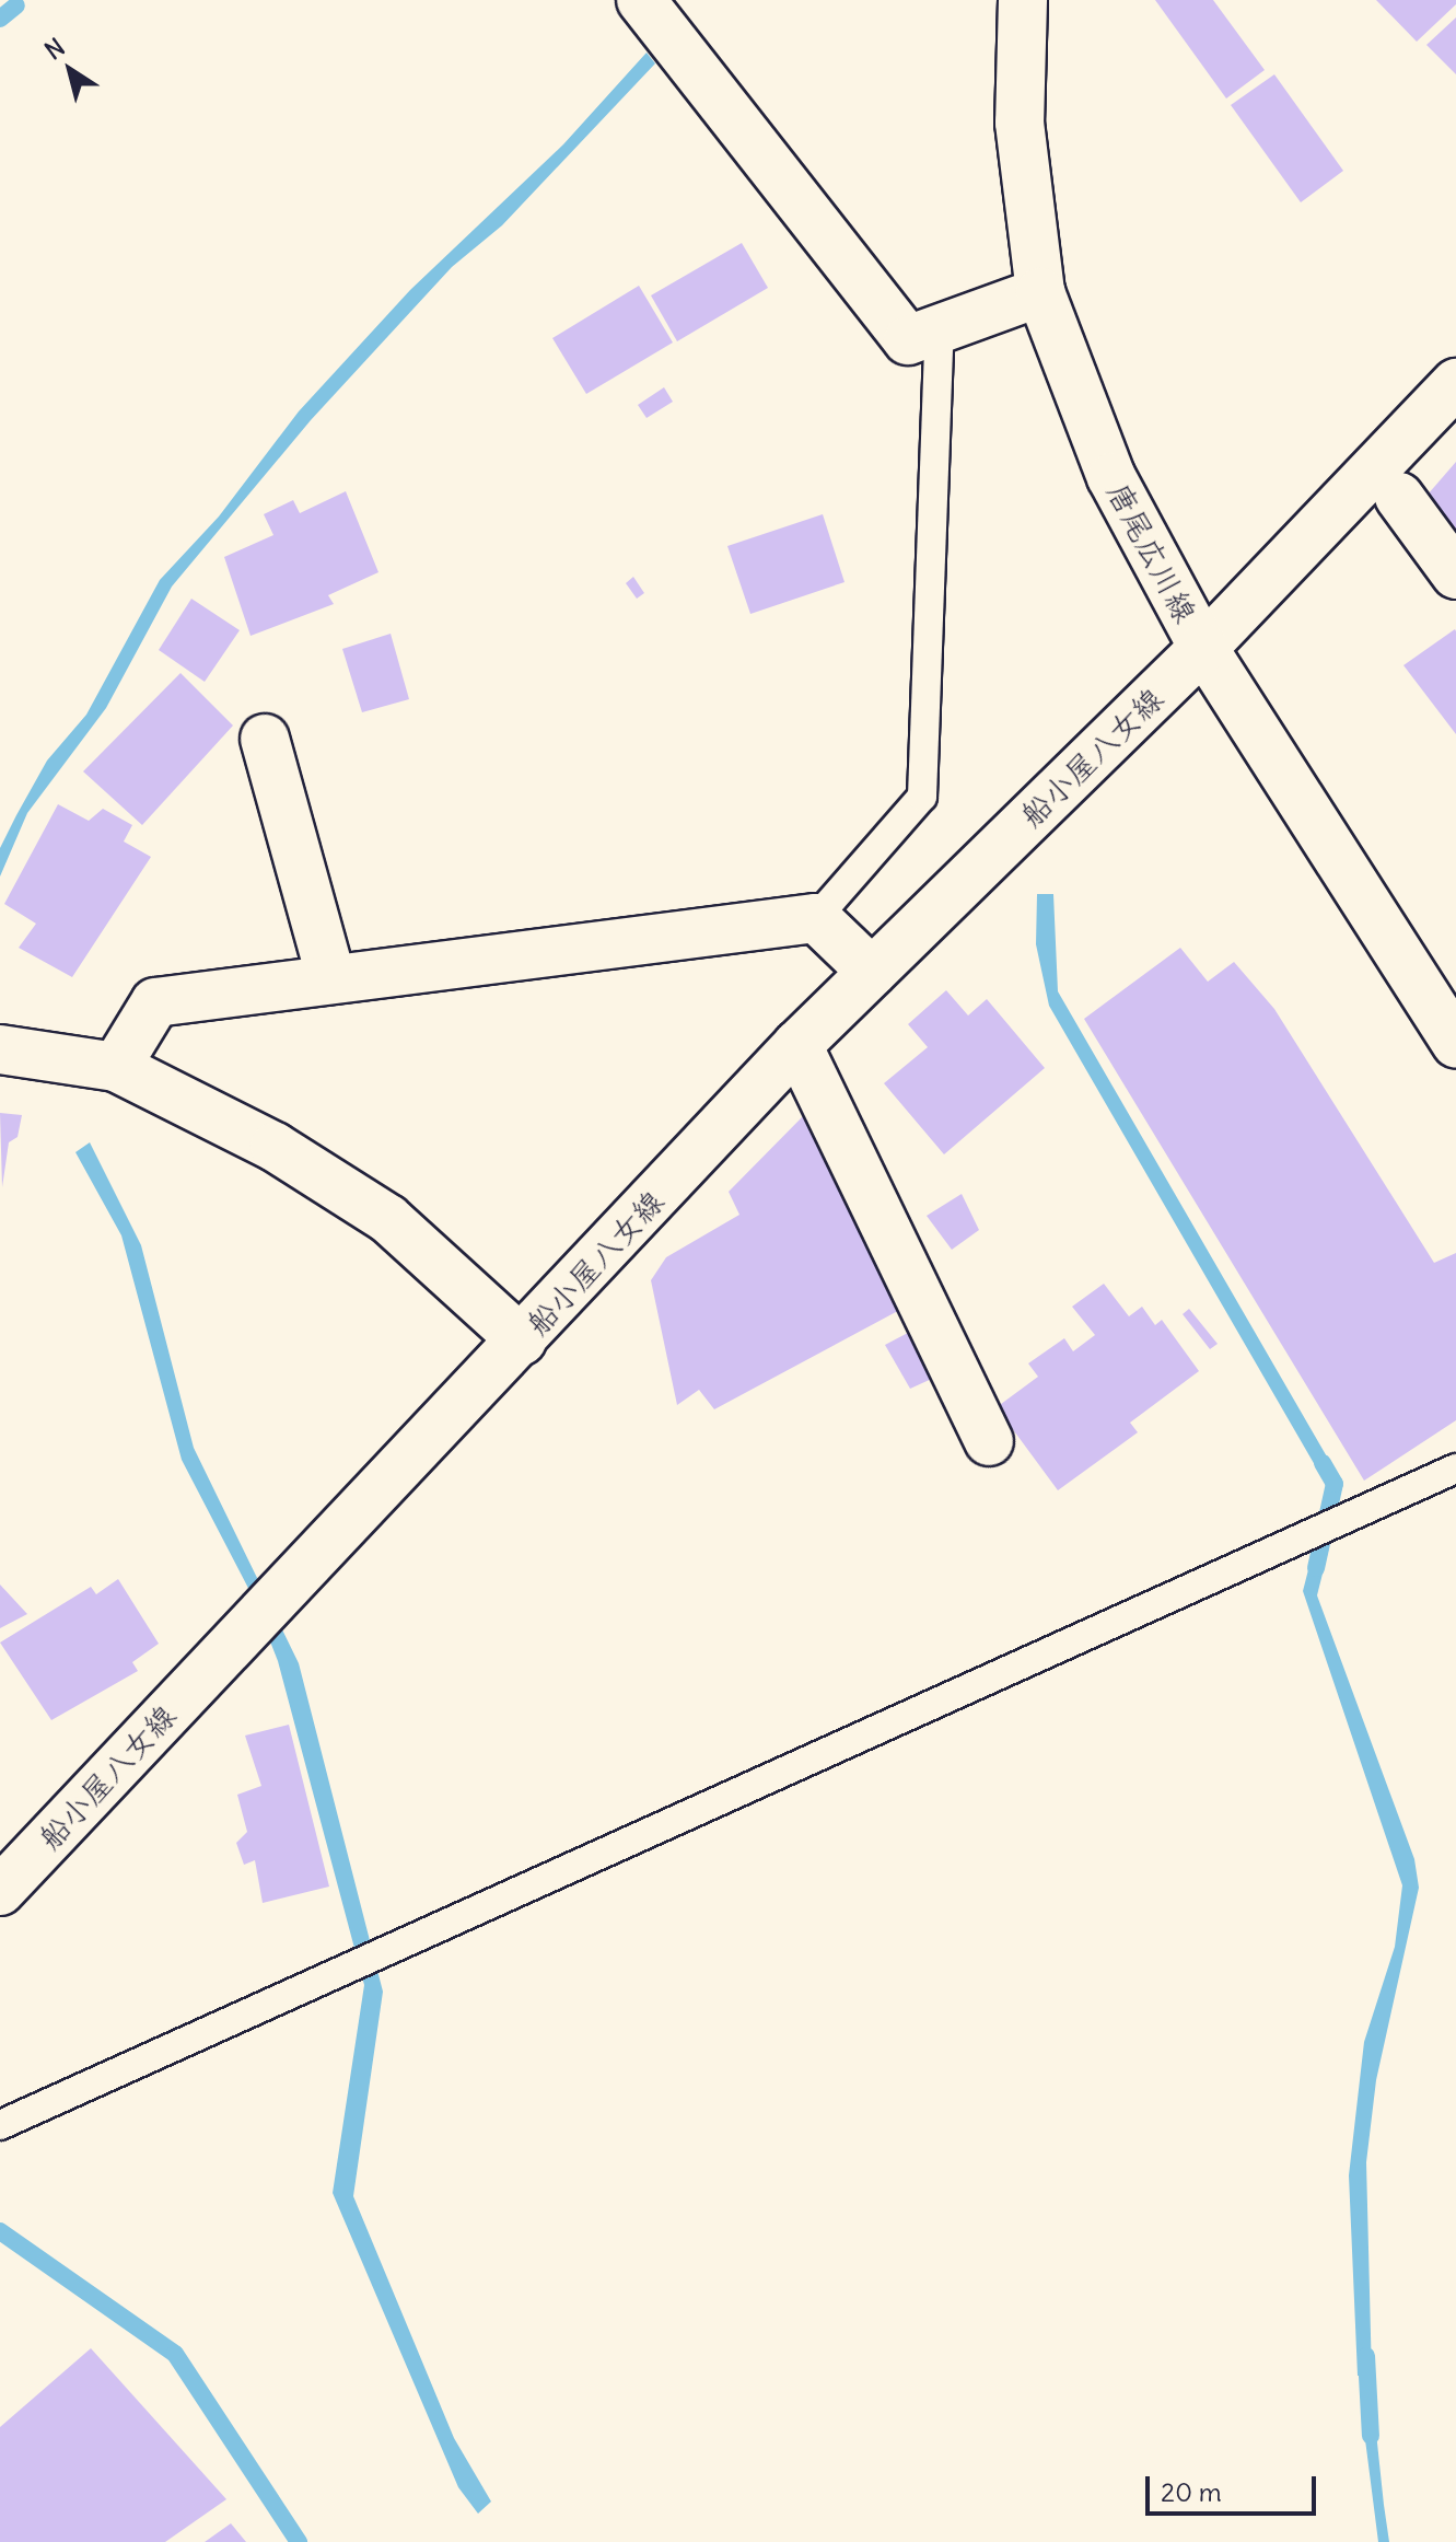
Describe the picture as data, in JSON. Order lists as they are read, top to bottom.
{
  "streets": {
    "street": ["唐尾広川線", "船小屋八女線"]
  },
  "crossings": [
    ["唐尾広川線", "船小屋八女線"]
  ],
  "scale_bar": "20 m",
  "north": "top left"
}
